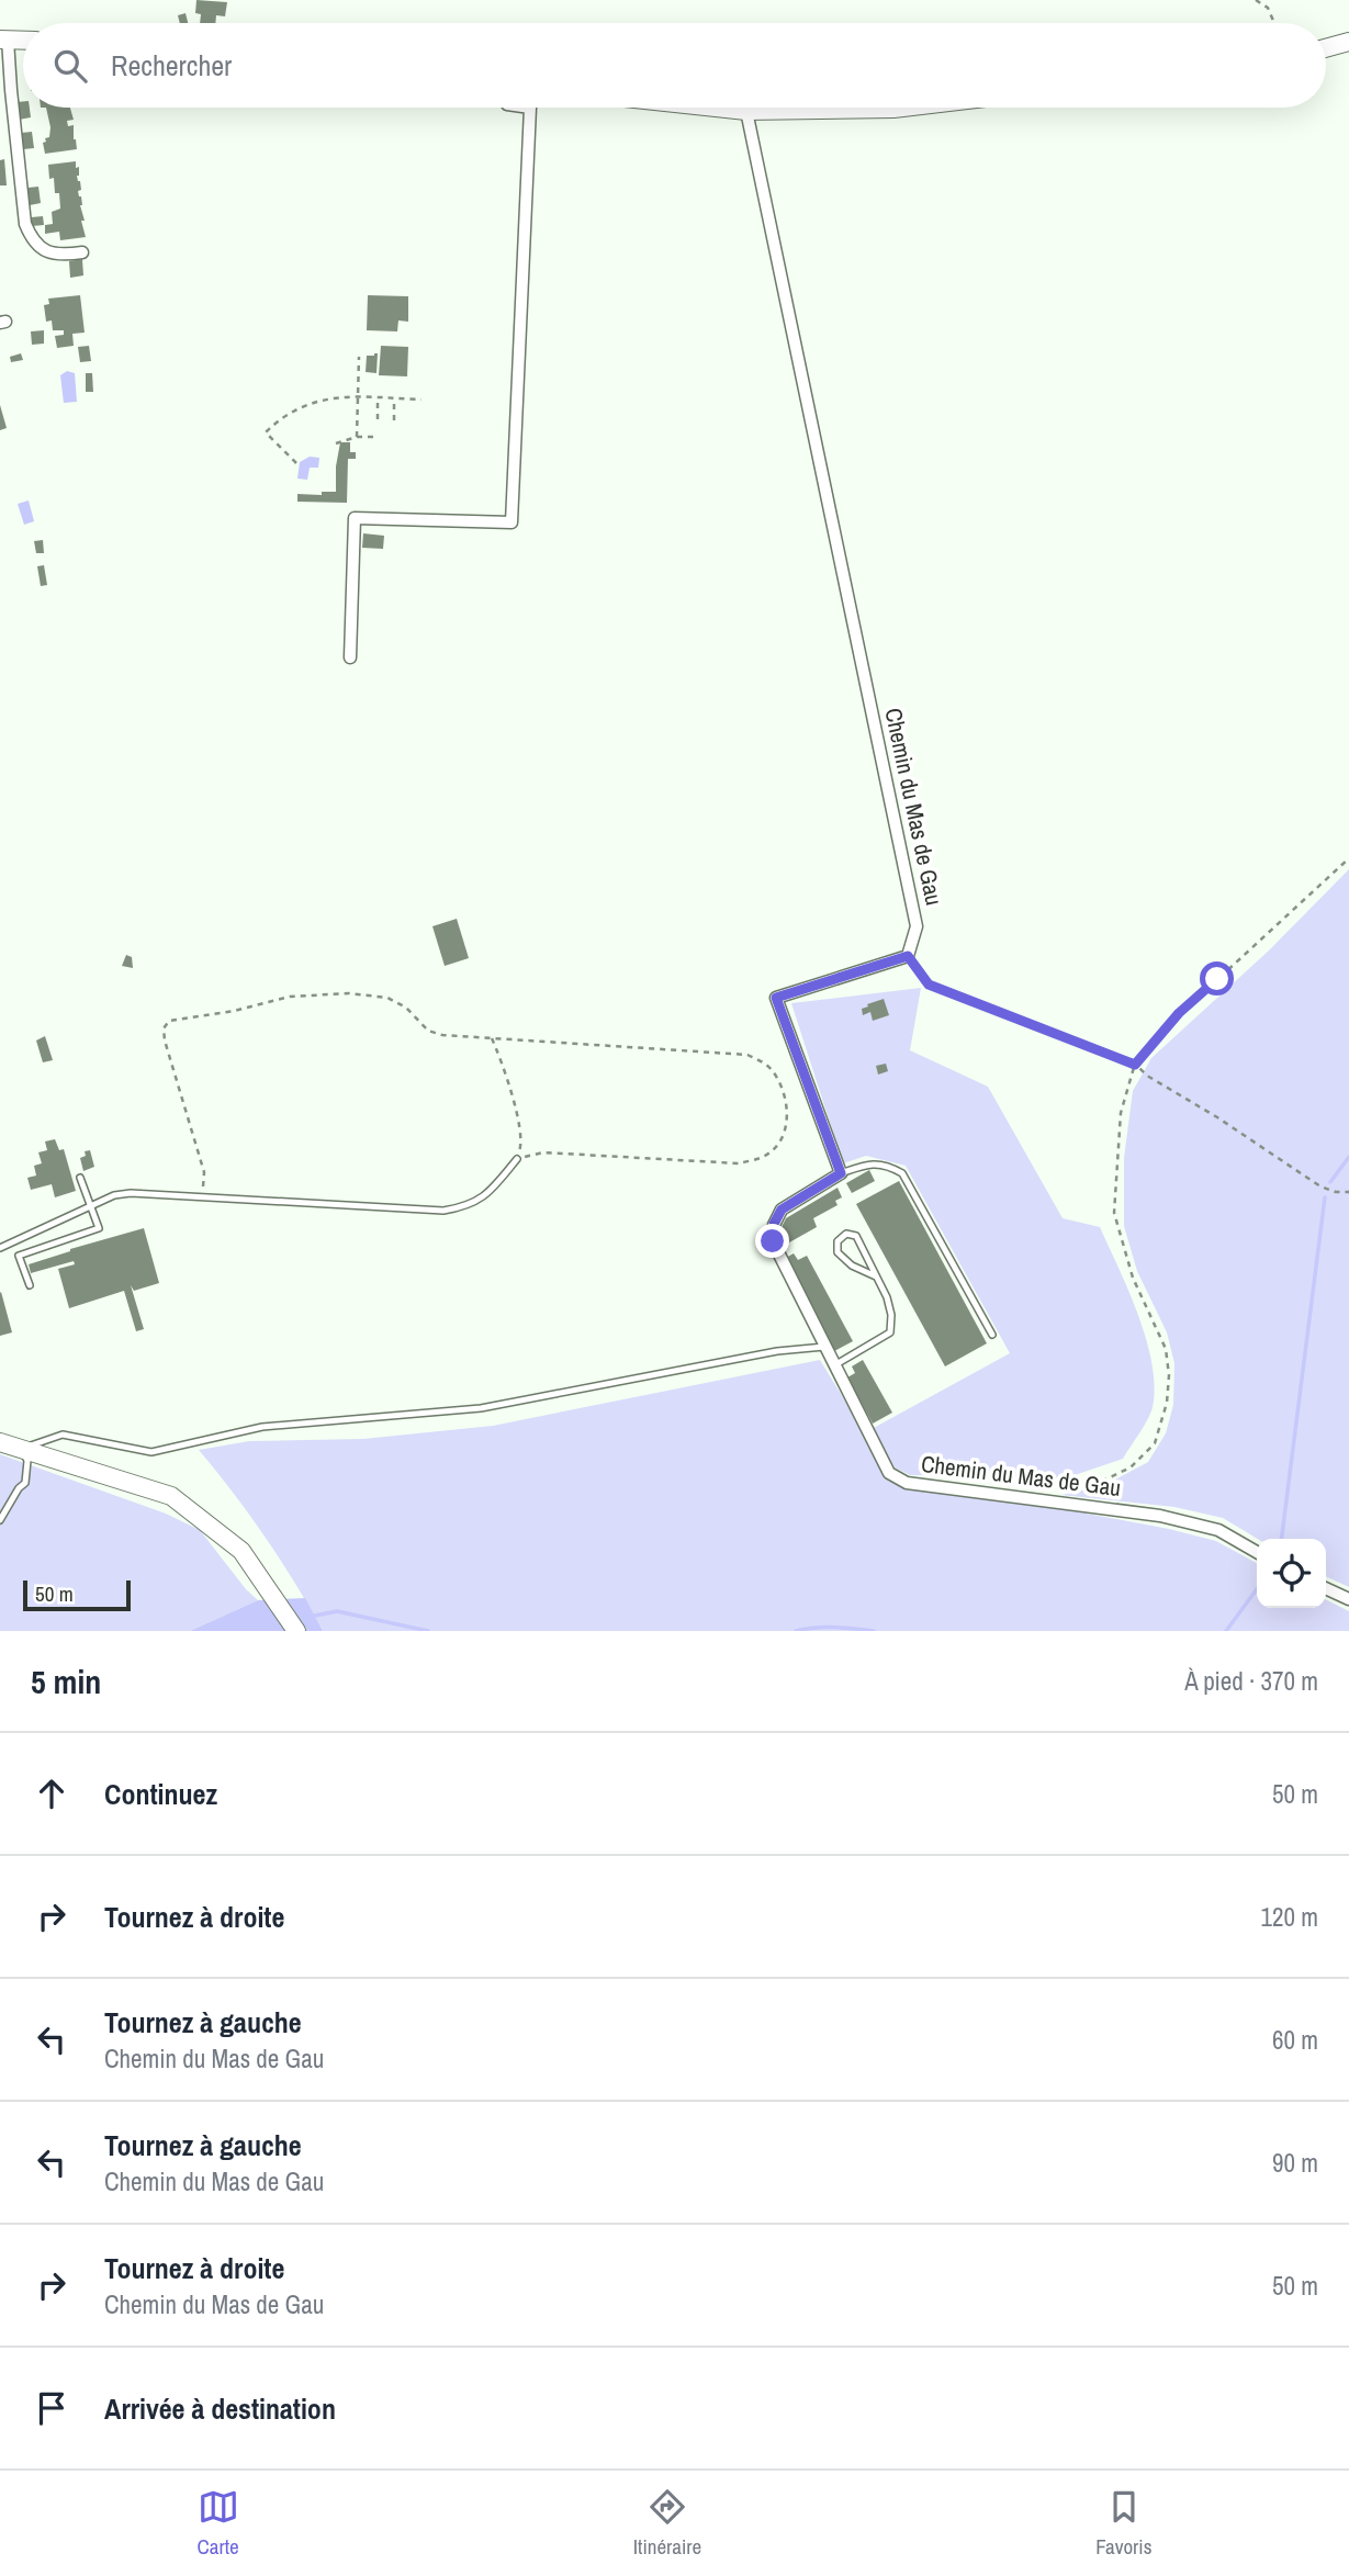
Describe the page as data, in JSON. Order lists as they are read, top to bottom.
{
  "streets": {
    "street": ["Chemin du Mas de Gau"]
  },
  "scale_bar": "50 m",
  "page": {
    "search": "Rechercher",
    "scale": "50 m",
    "heading": ["5 min", "À pied · 370 m"],
    "list": [
      ["Continuez", "50 m"],
      ["Tournez à droite", "120 m"],
      ["Tournez à gauche", "Chemin du Mas de Gau", "60 m"],
      ["Tournez à gauche", "Chemin du Mas de Gau", "90 m"],
      ["Tournez à droite", "Chemin du Mas de Gau", "50 m"],
      "Arrivée à destination"
    ],
    "nav": ["Carte", "Itinéraire", "Favoris"]
  }
}
